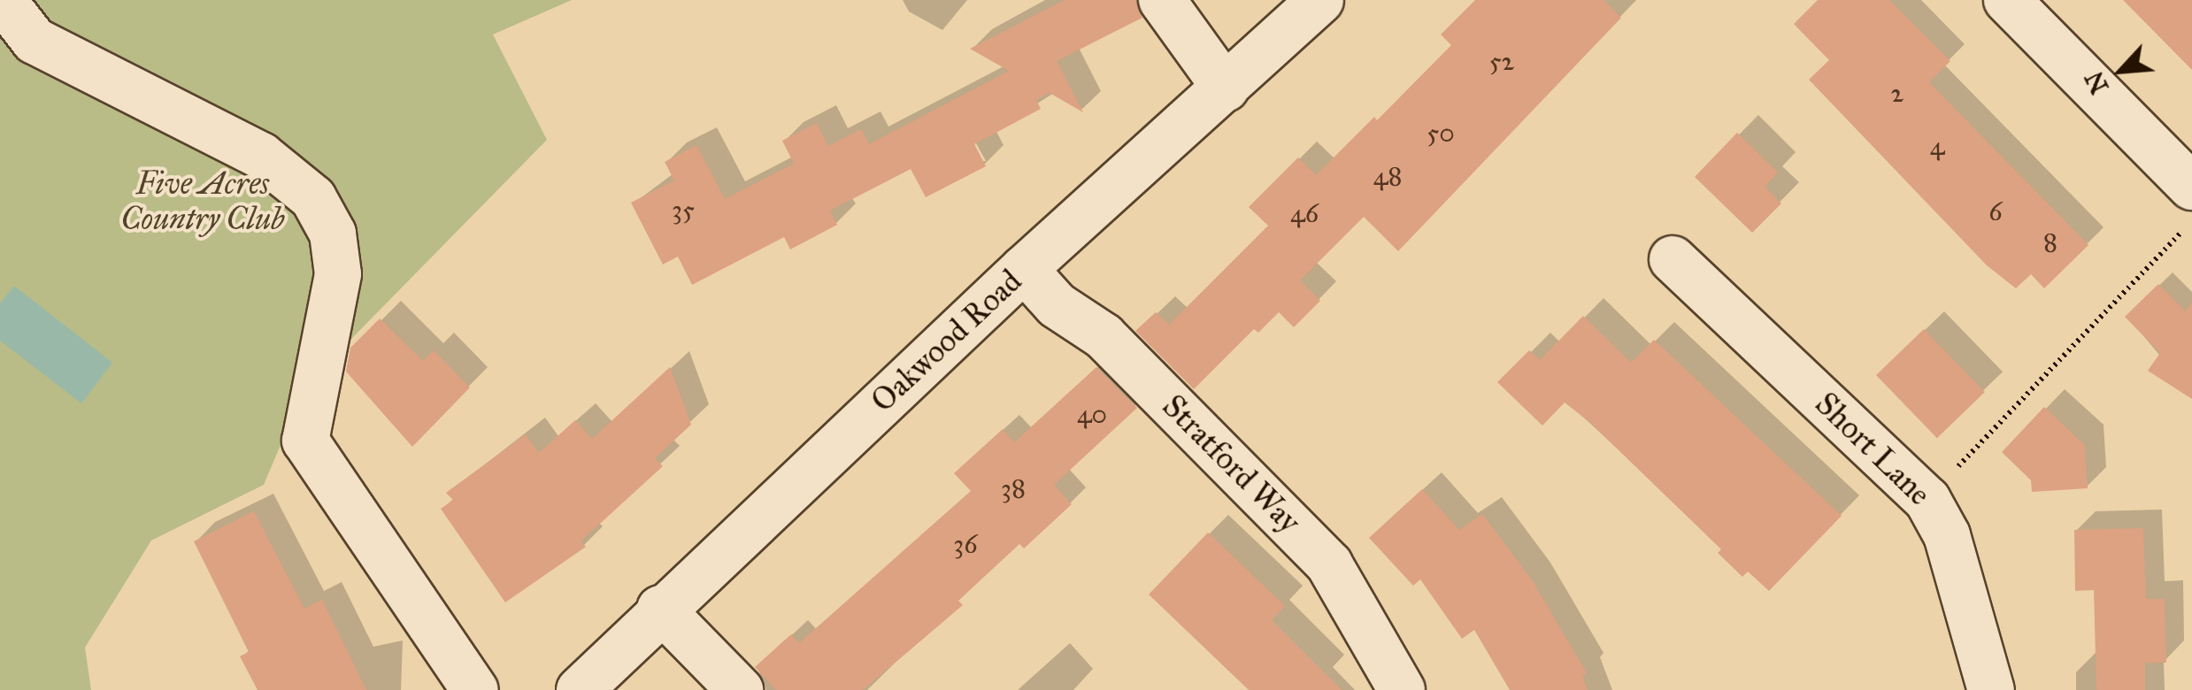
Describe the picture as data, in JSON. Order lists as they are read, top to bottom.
{
  "streets": {
    "street": ["Oakwood Road", "Short Lane", "Stratford Way"]
  },
  "crossings": [
    ["Oakwood Road", "Stratford Way"]
  ],
  "parks": ["Five Acres Country Club"],
  "house_numbers": [
    "52",
    "2",
    "50",
    "4",
    "48",
    "35",
    "6",
    "46",
    "8",
    "40",
    "38",
    "36"
  ],
  "north": "bottom left"
}
